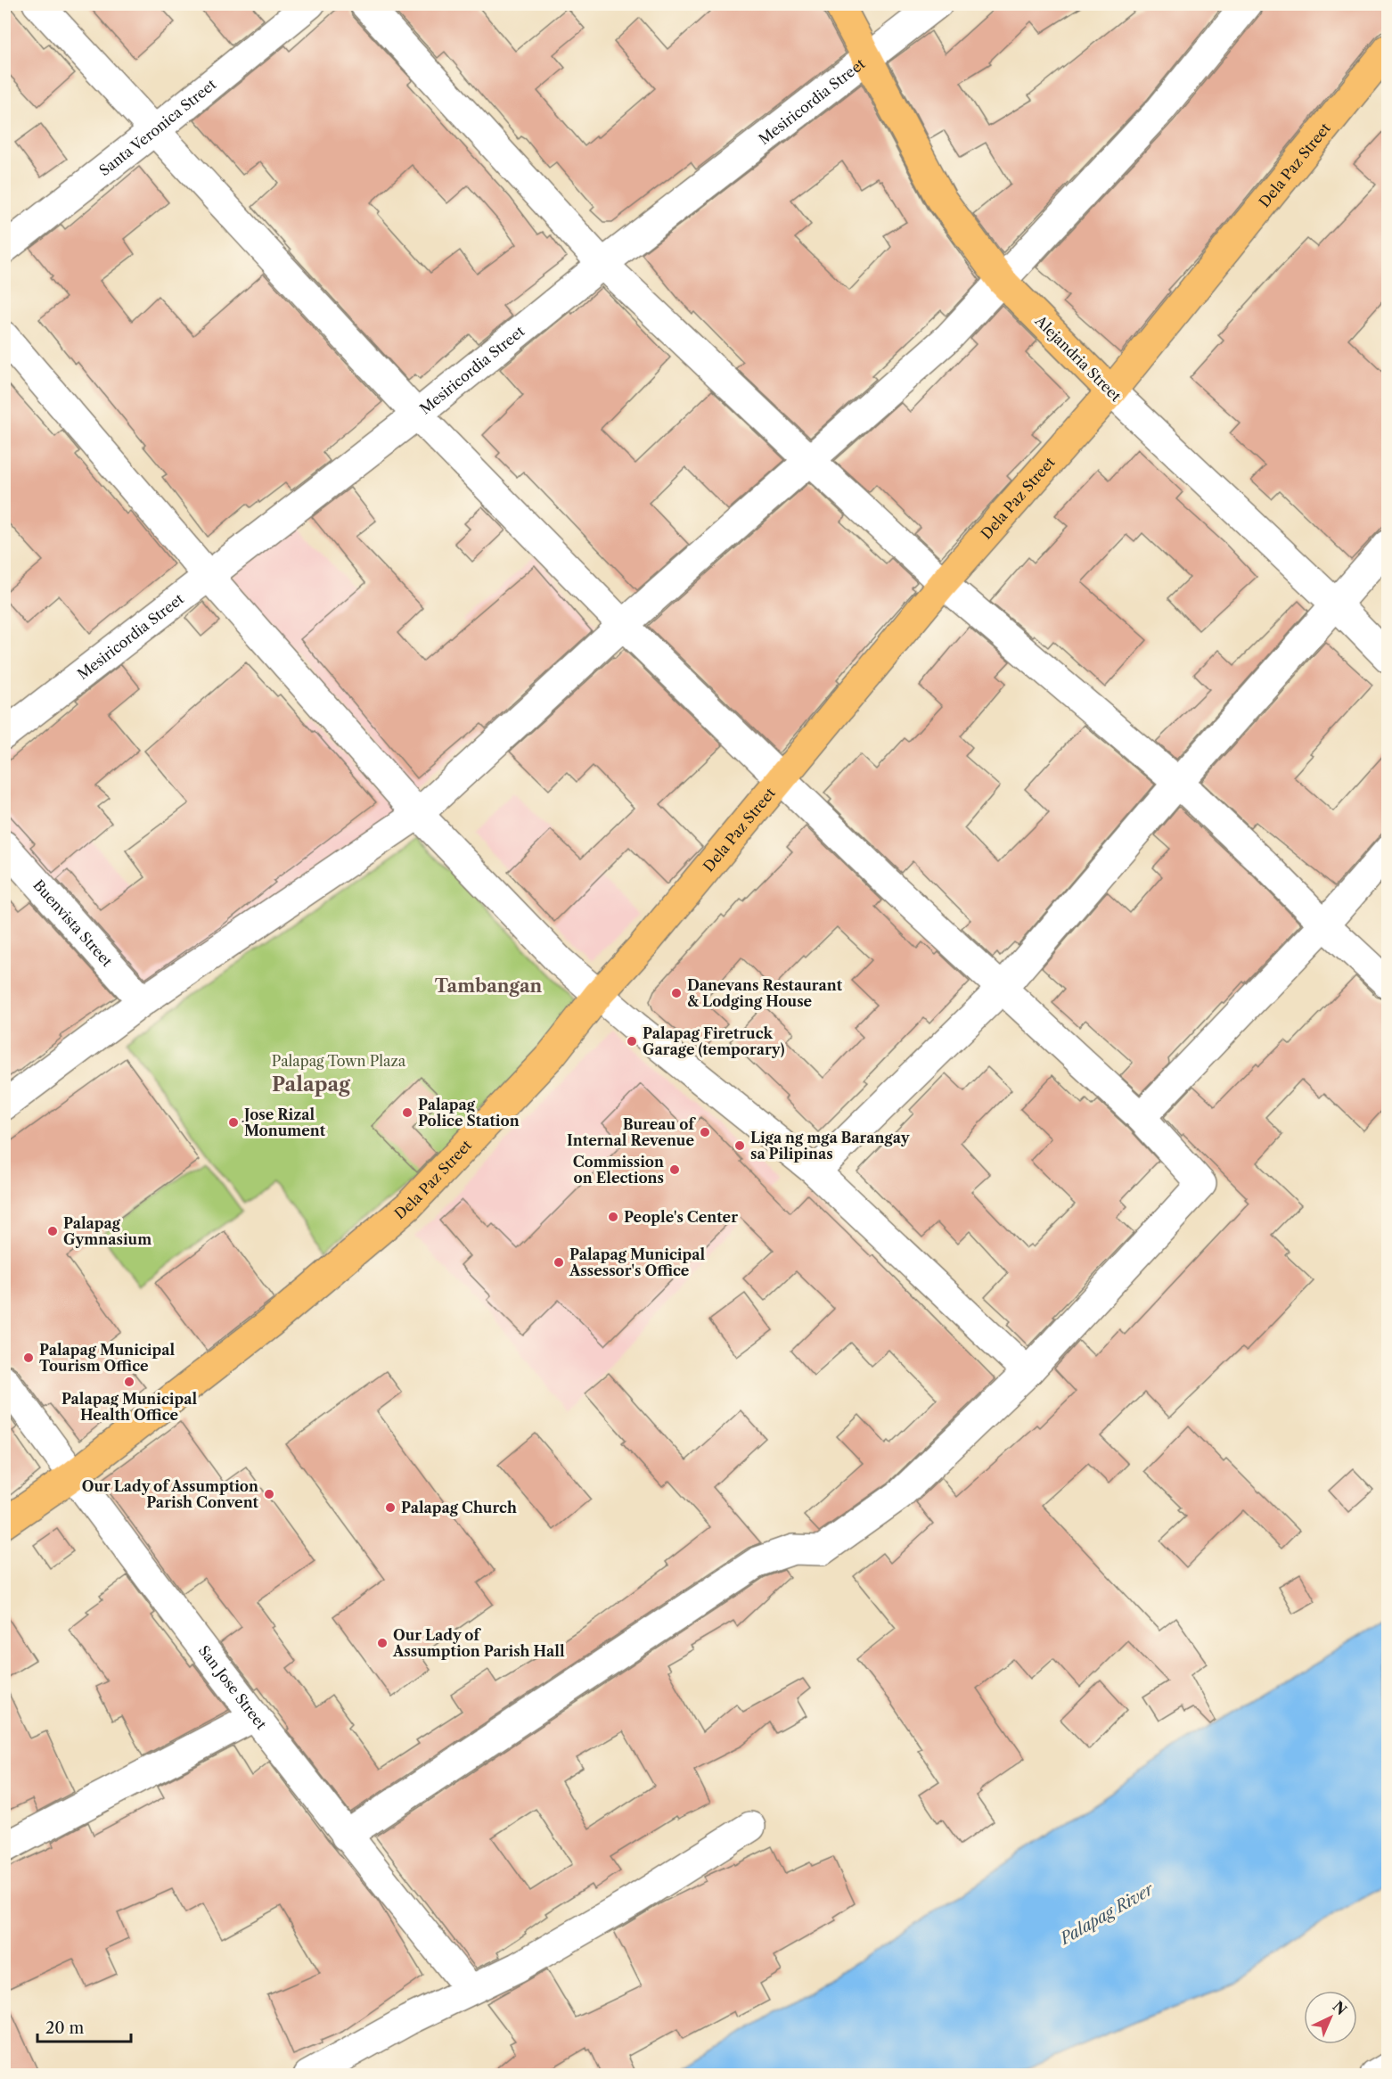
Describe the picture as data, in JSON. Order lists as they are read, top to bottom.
{
  "streets": {
    "main road": ["Dela Paz Street", "Alejandria Street"],
    "street": [
      "Mesiricordia Street",
      "Santa Veronica Street",
      "Buenvista Street",
      "San Jose Street"
    ]
  },
  "crossings": [
    ["Mesiricordia Street", "Alejandria Street"],
    ["Dela Paz Street", "Alejandria Street"],
    ["Dela Paz Street", "San Jose Street"]
  ],
  "districts": ["Tambangan", "Palapag"],
  "water": ["Palapag River"],
  "parks": ["Palapag Town Plaza"],
  "places": [
    "Danevans Restaurant & Lodging House",
    "Palapag Firetruck Garage (temporary)",
    "Palapag Police Station",
    "Jose Rizal Monument",
    "Bureau of Internal Revenue",
    "Liga ng mga Barangay sa Pilipinas",
    "Commission on Elections",
    "People's Center",
    "Palapag Gymnasium",
    "Palapag Municipal Assessor's Office",
    "Palapag Municipal Tourism Office",
    "Palapag Municipal Health Office",
    "Our Lady of Assumption Parish Convent",
    "Palapag Church",
    "Our Lady of Assumption Parish Hall"
  ],
  "scale_bar": "20 m",
  "north": "top right"
}
